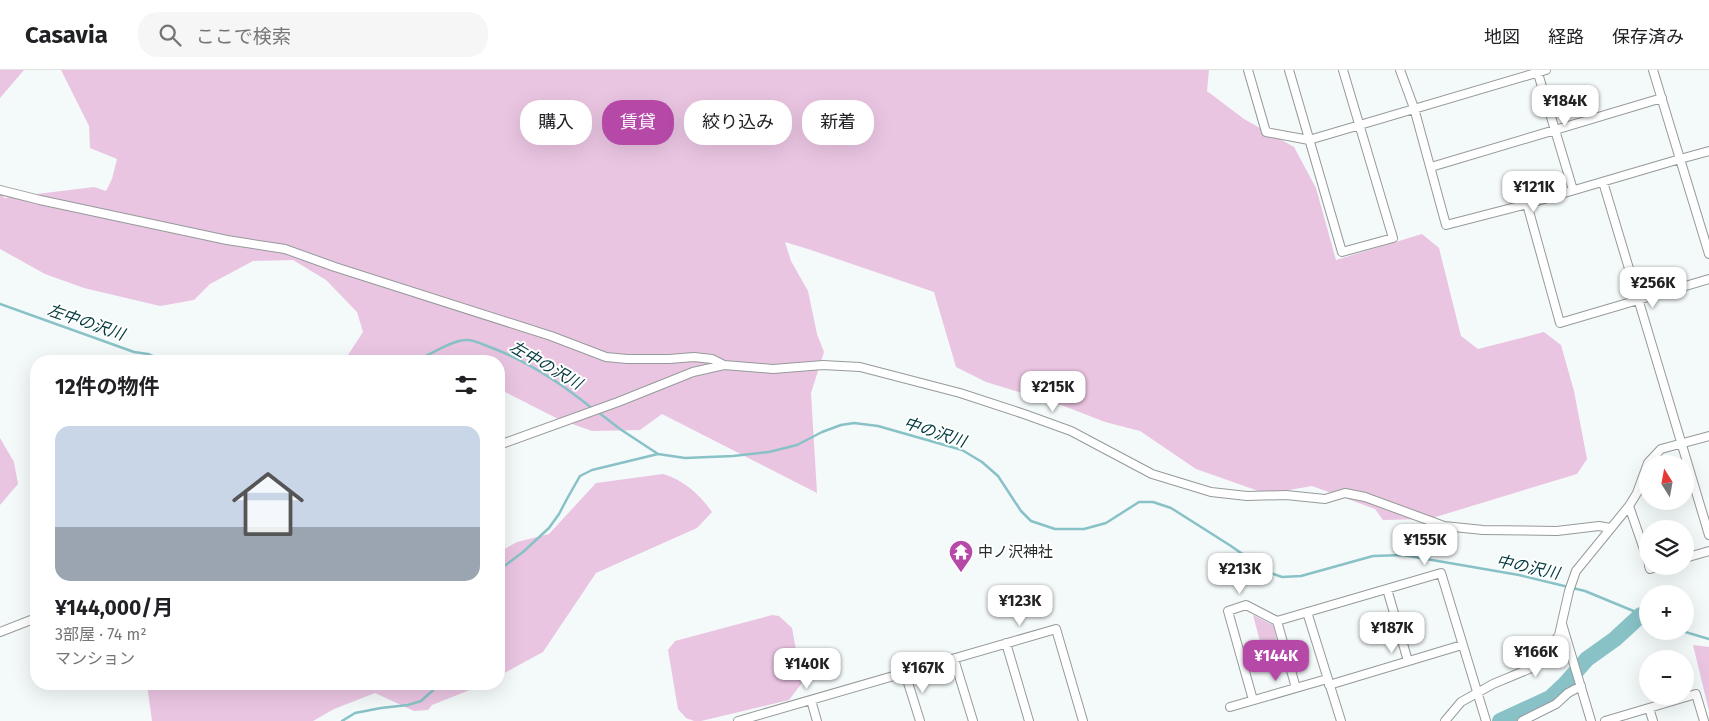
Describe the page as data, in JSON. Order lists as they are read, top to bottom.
{
  "water": ["左中の沢川", "中の沢川"],
  "places": {
    "temple": ["中ノ沢神社"]
  },
  "north": "top",
  "page": {
    "header": "Casavia",
    "search": "ここで検索",
    "nav": ["地図", "経路", "保存済み"],
    "price": [
      "¥184K",
      "¥121K",
      "¥256K",
      "¥215K",
      "¥155K",
      "¥213K",
      "¥123K",
      "¥187K",
      "¥166K",
      "¥144K",
      "¥140K",
      "¥167K"
    ],
    "chip": [
      "購入",
      "賃貸",
      "絞り込み",
      "新着"
    ],
    "heading": "12件の物件",
    "list": [
      {
        "name": "¥144,000/月",
        "note": "3部屋 · 74 m² · マンション"
      }
    ],
    "map_buttons": ["+", "−"]
  }
}
